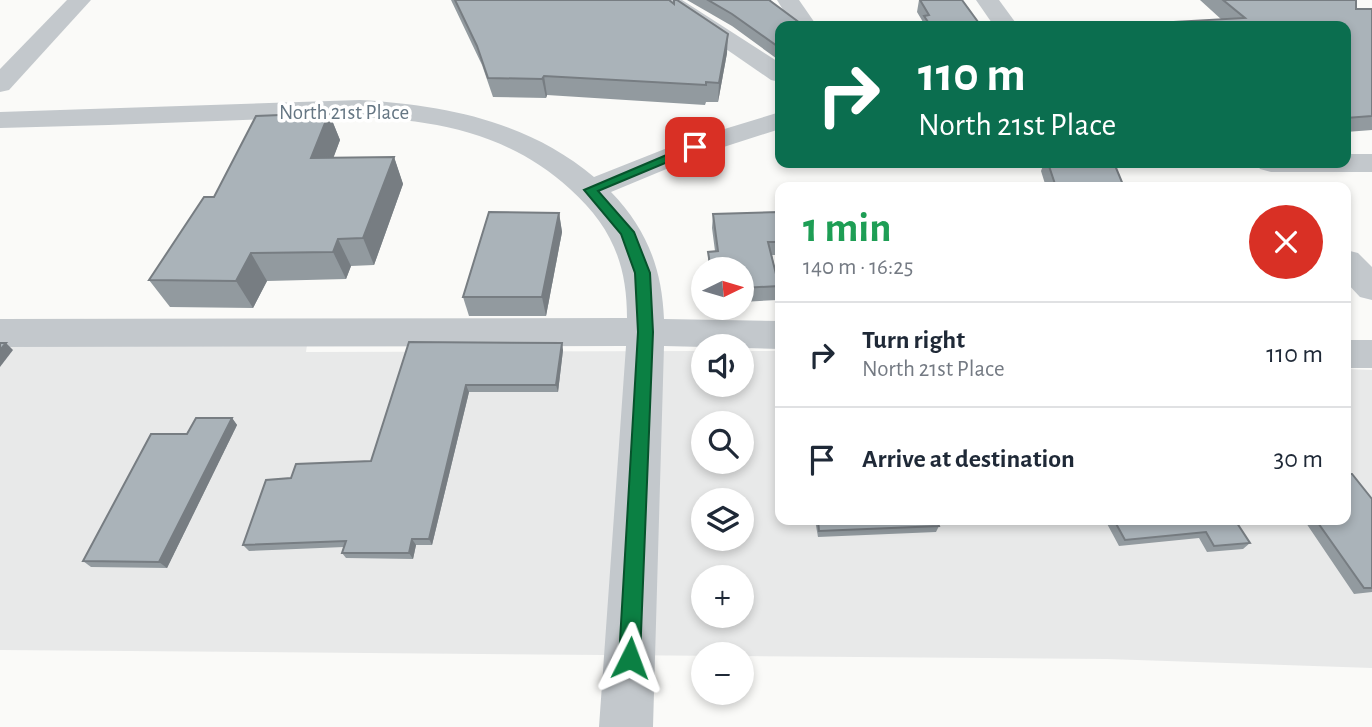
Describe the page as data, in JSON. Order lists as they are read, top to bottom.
{
  "streets": {
    "street": ["North 21st Place"]
  },
  "north": "right",
  "page": {
    "turn": ["110 m", "North 21st Place"],
    "heading": ["1 min", "140 m · 16:25"],
    "map_buttons": ["+", "−"],
    "list": [
      {
        "name": "Turn right",
        "note": "North 21st Place",
        "value": "110 m"
      },
      {
        "name": "Arrive at destination",
        "value": "30 m"
      }
    ]
  }
}
